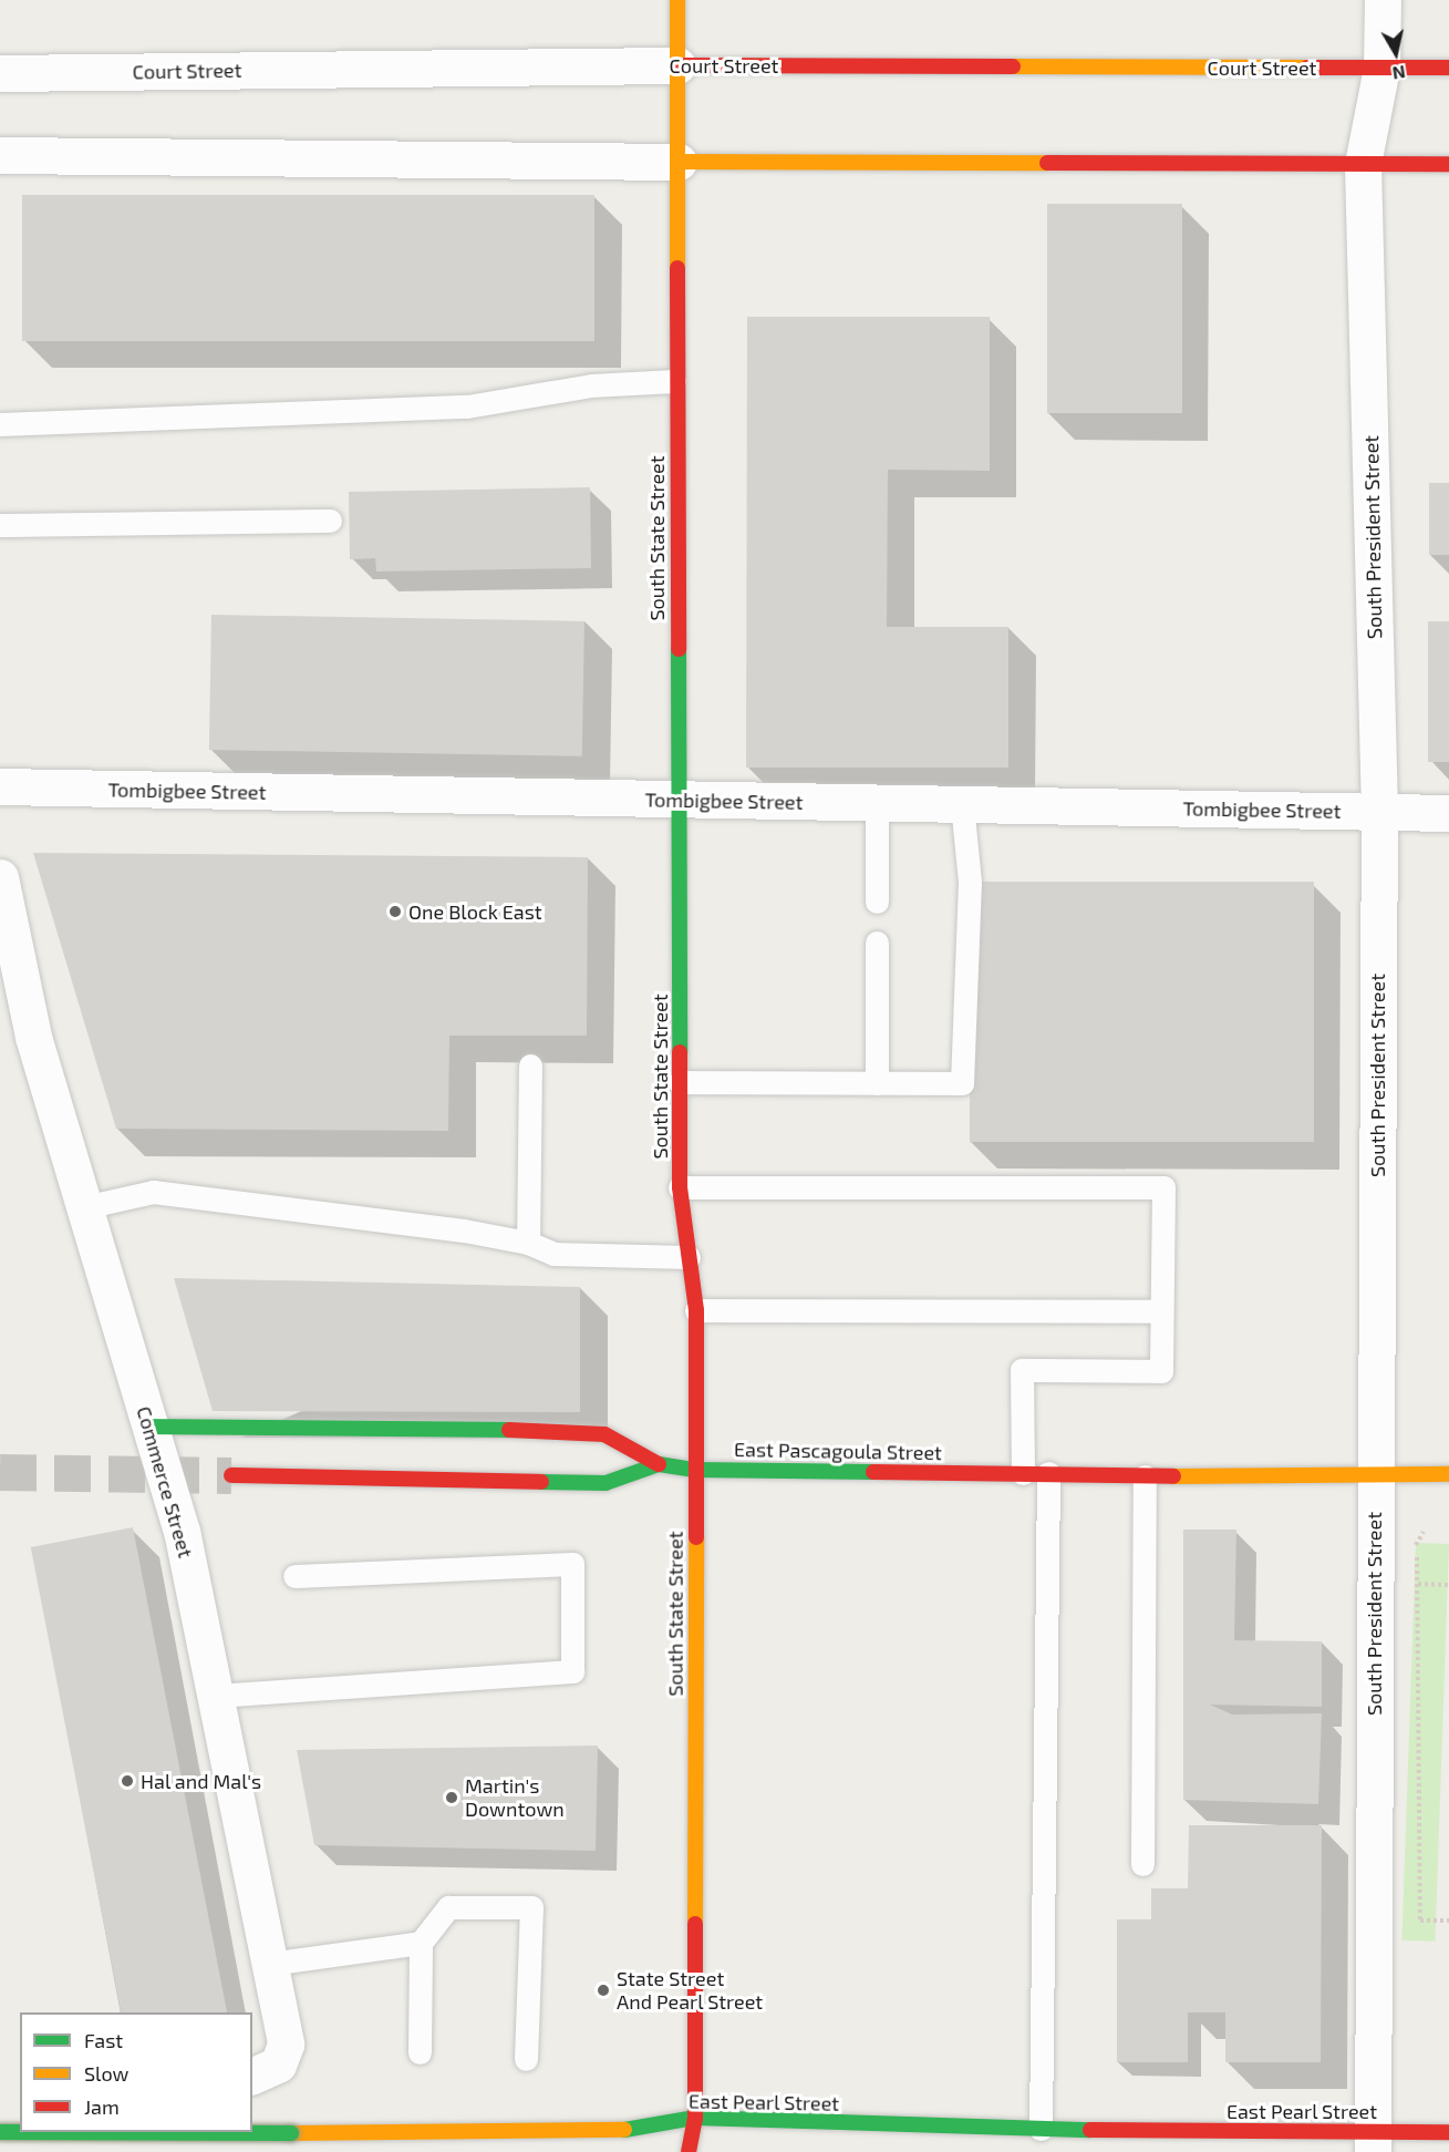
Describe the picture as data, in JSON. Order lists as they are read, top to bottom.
{
  "streets": {
    "main road": [
      "Court Street",
      "South State Street",
      "East Pascagoula Street",
      "East Pearl Street"
    ],
    "street": ["South President Street", "Tombigbee Street", "Commerce Street"]
  },
  "crossings": [
    ["Court Street", "South President Street"],
    ["Court Street", "South State Street"],
    ["South President Street", "Tombigbee Street"],
    ["South President Street", "East Pascagoula Street"],
    ["South President Street", "East Pearl Street"],
    ["South State Street", "Tombigbee Street"],
    ["South State Street", "East Pascagoula Street"],
    ["South State Street", "East Pearl Street"]
  ],
  "places": [
    "One Block East",
    "Hal and Mal's",
    "Martin's Downtown",
    "State Street And Pearl Street"
  ],
  "legend": ["Fast", "Slow", "Jam"],
  "north": "bottom"
}
